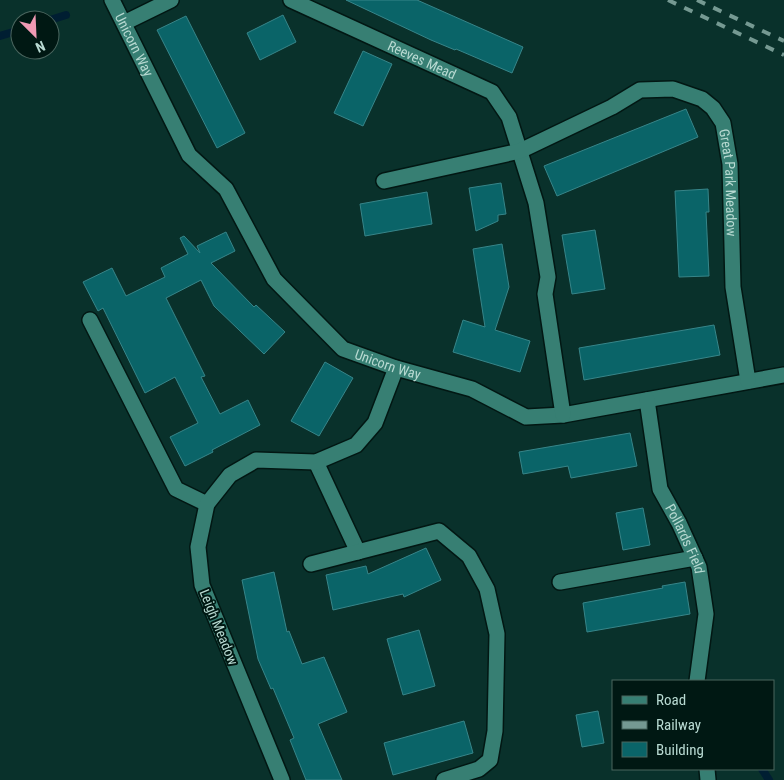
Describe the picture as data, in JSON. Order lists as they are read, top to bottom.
{
  "streets": {
    "street": [
      "Unicorn Way",
      "Reeves Mead",
      "Great Park Meadow",
      "Pollards Field",
      "Leigh Meadow"
    ]
  },
  "crossings": [
    ["Unicorn Way", "Reeves Mead"],
    ["Unicorn Way", "Great Park Meadow"],
    ["Unicorn Way", "Pollards Field"],
    ["Unicorn Way", "Leigh Meadow"],
    ["Reeves Mead", "Great Park Meadow"]
  ],
  "legend": ["Road", "Railway", "Building"],
  "north": "bottom right"
}
